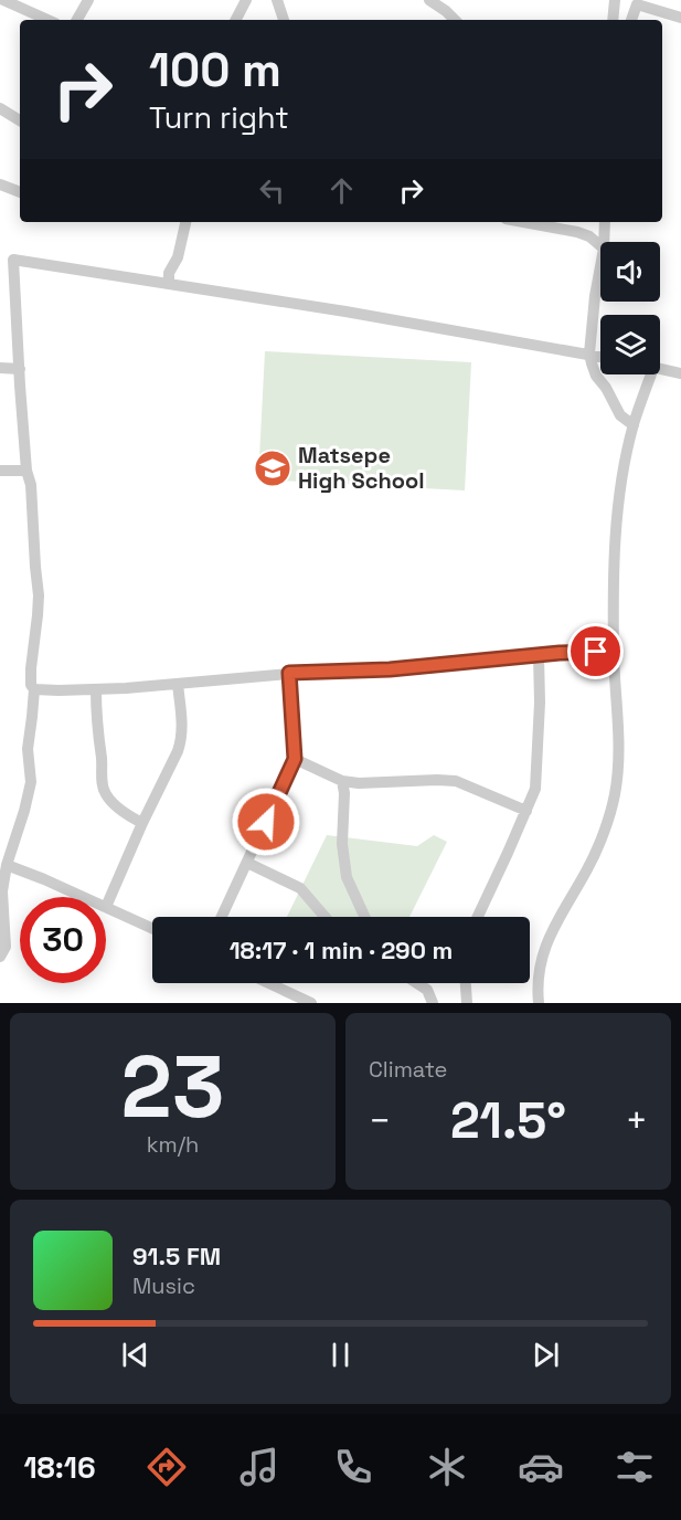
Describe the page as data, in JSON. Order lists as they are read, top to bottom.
{
  "places": {
    "school or university": ["Matsepe High School"]
  },
  "page": {
    "turn": ["100 m", "Turn right"],
    "limit": "30",
    "trip": "18:17 · 1 min · 290 m",
    "tile": [
      ["23", "km/h"],
      "Climate"
    ],
    "heat": ["−", "21.5°", "+"],
    "song": ["91.5 FM", "Music"],
    "tabs": "18:16"
  }
}
